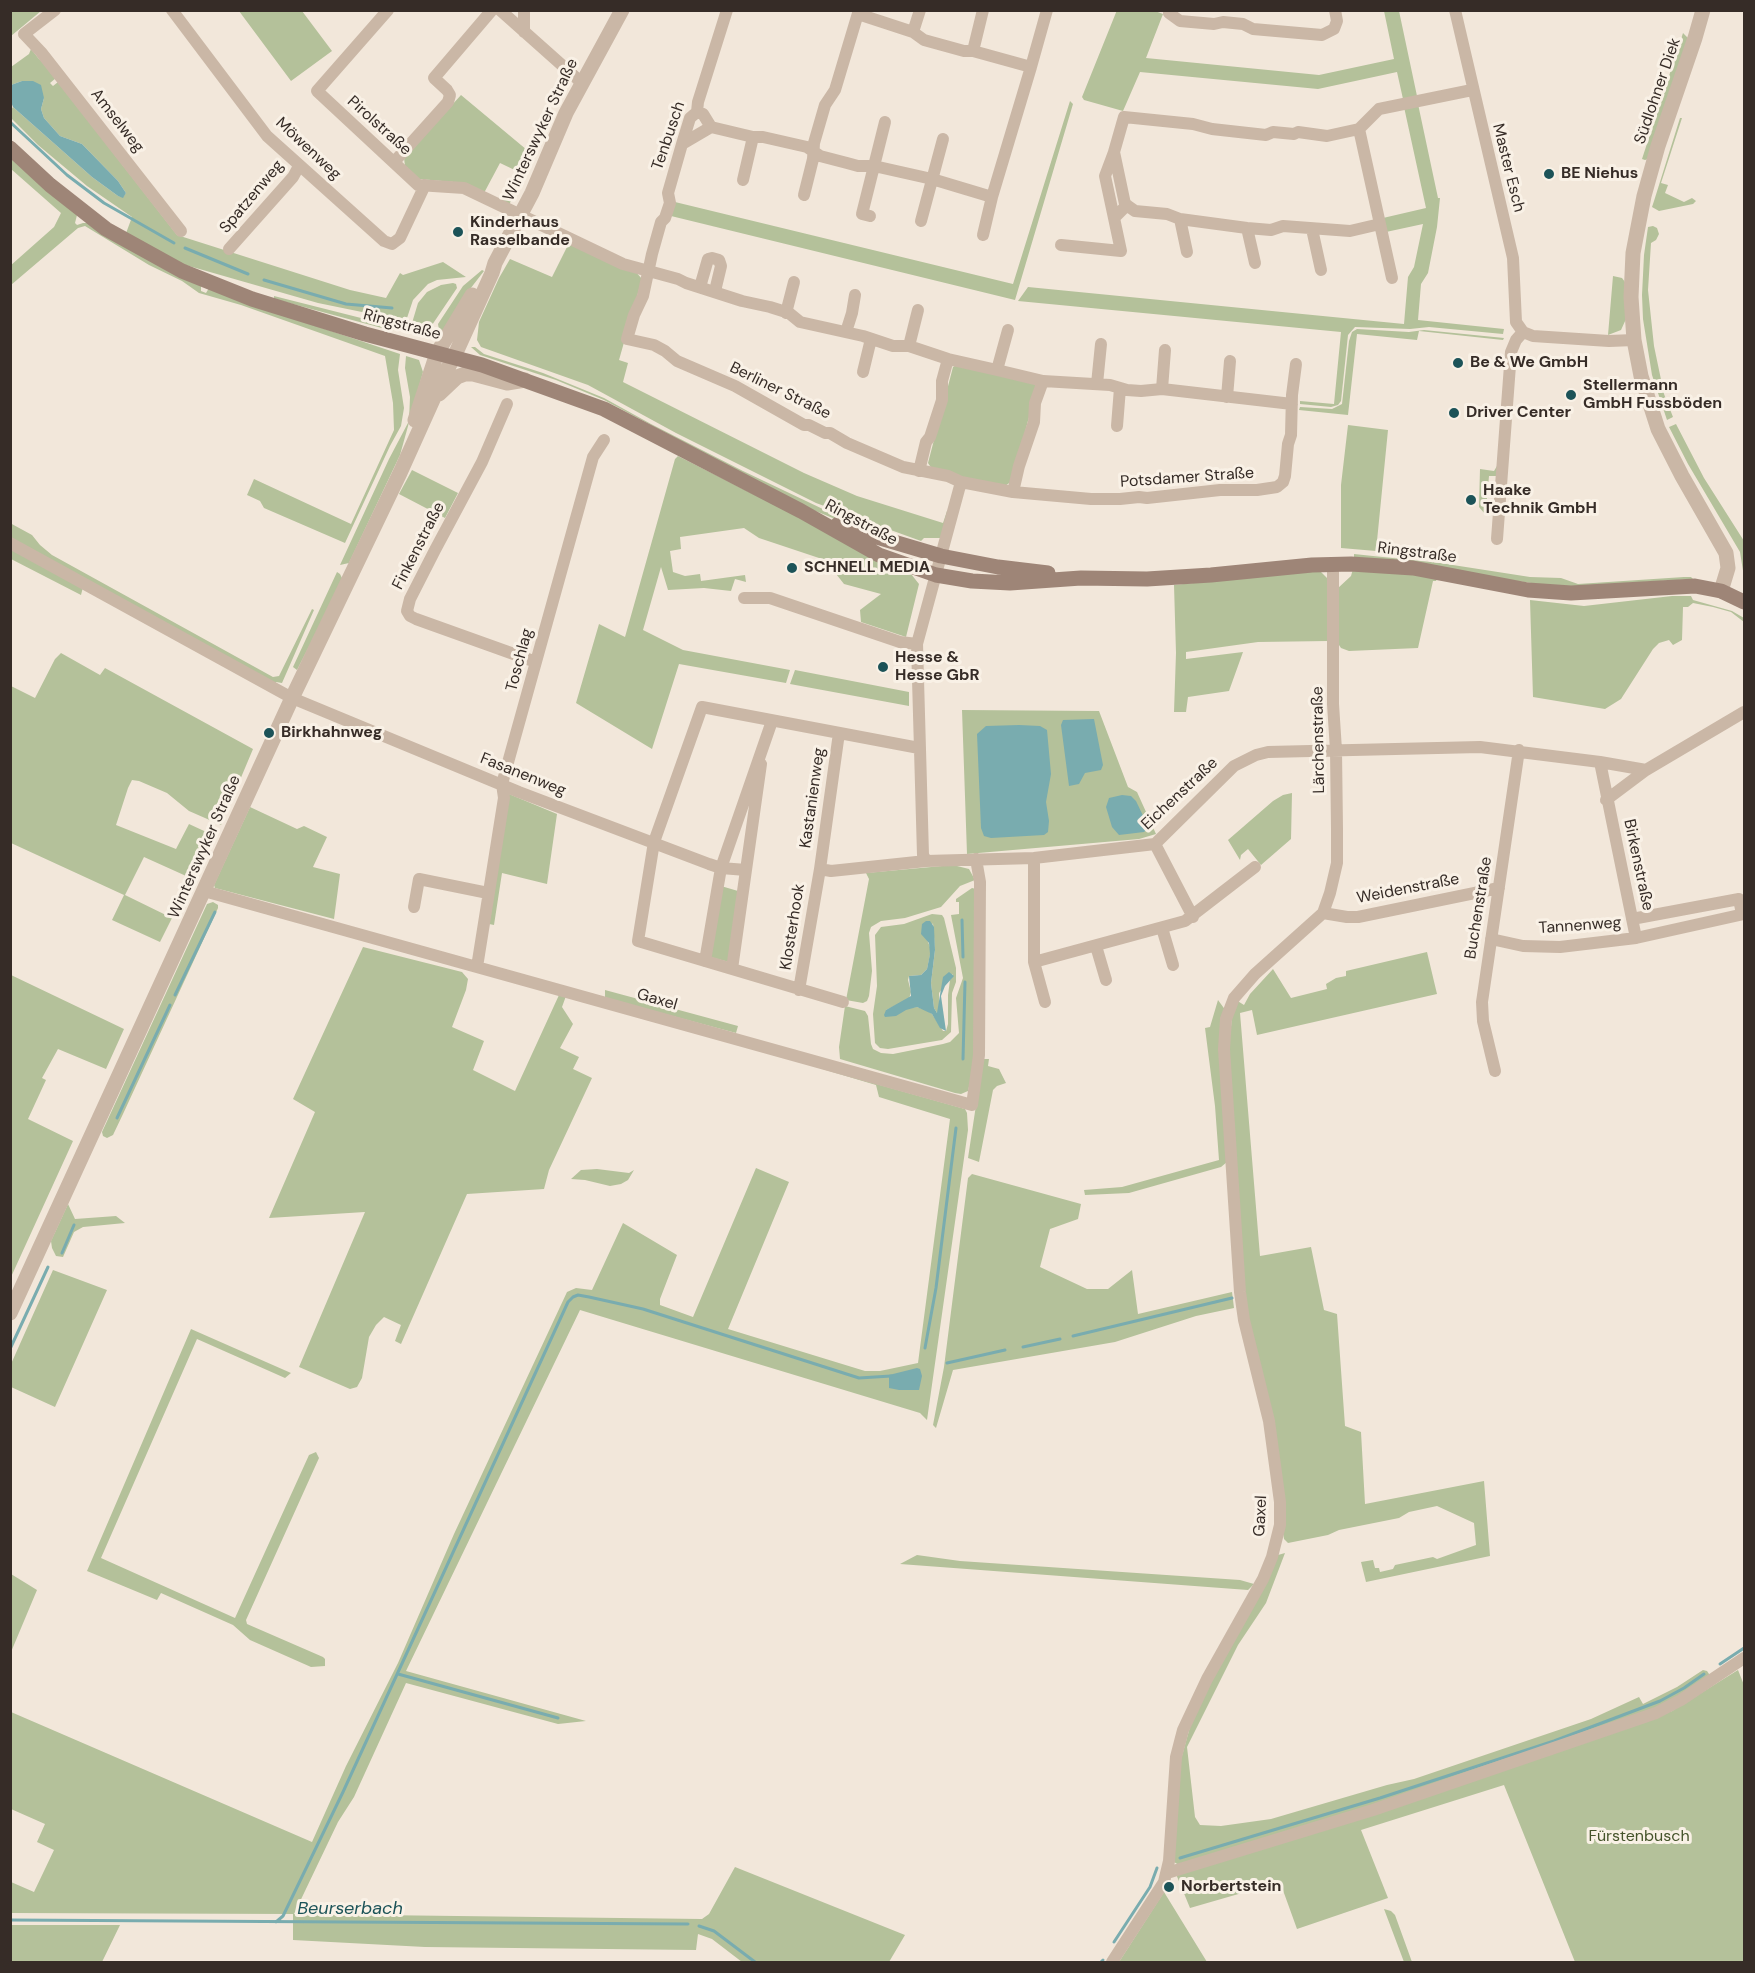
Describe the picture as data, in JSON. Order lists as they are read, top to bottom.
{
  "streets": {
    "main road": ["Ringstraße"],
    "street": [
      "Südlohner Diek",
      "Amselweg",
      "Pirolstraße",
      "Winterswyker Straße",
      "Tenbusch",
      "Möwenweg",
      "Master Esch",
      "Spatzenweg",
      "Berliner Straße",
      "Potsdamer Straße",
      "Finkenstraße",
      "Toschlag",
      "Lärchenstraße",
      "Fasanenweg",
      "Eichenstraße",
      "Kastanienweg",
      "Birkenstraße",
      "Weidenstraße",
      "Buchenstraße",
      "Tannenweg",
      "Klosterhook",
      "Gaxel"
    ]
  },
  "crossings": [
    ["Südlohner Diek", "Ringstraße"],
    ["Pirolstraße", "Möwenweg"],
    ["Winterswyker Straße", "Ringstraße"],
    ["Winterswyker Straße", "Fasanenweg"],
    ["Winterswyker Straße", "Gaxel"],
    ["Tenbusch", "Berliner Straße"],
    ["Möwenweg", "Spatzenweg"],
    ["Ringstraße", "Lärchenstraße"],
    ["Berliner Straße", "Potsdamer Straße"],
    ["Finkenstraße", "Toschlag"],
    ["Toschlag", "Fasanenweg"],
    ["Toschlag", "Gaxel"],
    ["Lärchenstraße", "Eichenstraße"],
    ["Lärchenstraße", "Weidenstraße"],
    ["Lärchenstraße", "Gaxel"],
    ["Fasanenweg", "Kastanienweg"],
    ["Fasanenweg", "Klosterhook"],
    ["Eichenstraße", "Kastanienweg"],
    ["Eichenstraße", "Birkenstraße"],
    ["Eichenstraße", "Buchenstraße"],
    ["Eichenstraße", "Gaxel"],
    ["Kastanienweg", "Klosterhook"],
    ["Birkenstraße", "Tannenweg"],
    ["Weidenstraße", "Buchenstraße"],
    ["Weidenstraße", "Gaxel"],
    ["Buchenstraße", "Tannenweg"]
  ],
  "water": ["Beurserbach"],
  "parks": ["Fürstenbusch"],
  "places": [
    "BE Niehus",
    "Kinderhaus Rasselbande",
    "Be & We GmbH",
    "Stellermann GmbH Fussböden",
    "Driver Center",
    "Haake Technik GmbH",
    "SCHNELL MEDIA",
    "Hesse & Hesse GbR",
    "Birkhahnweg",
    "Norbertstein"
  ]
}
